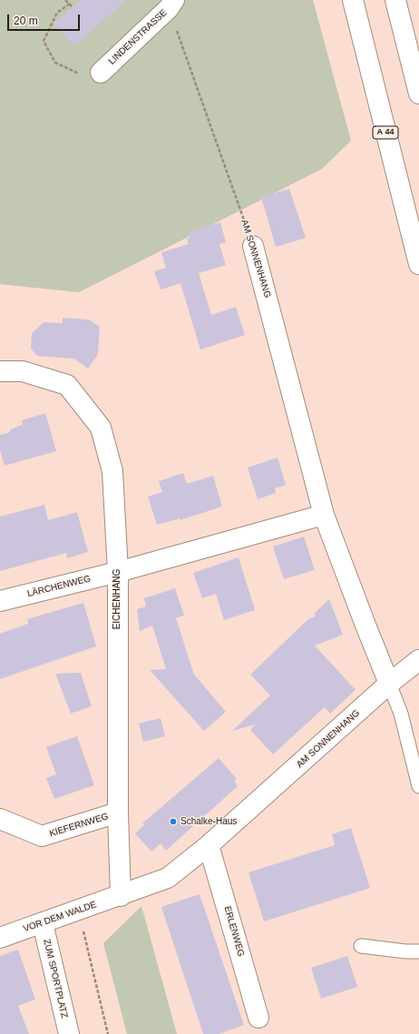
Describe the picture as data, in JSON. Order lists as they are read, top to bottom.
{
  "streets": {
    "main road": [
      "LINDENSTRASSE",
      "A 44",
      "AM SONNENHANG",
      "LÄRCHENWEG",
      "EICHENHANG",
      "KIEFERNWEG",
      "VOR DEM WALDE",
      "ERLENWEG",
      "ZUM SPORTPLATZ"
    ]
  },
  "crossings": [
    ["LINDENSTRASSE", "AM SONNENHANG"],
    ["AM SONNENHANG", "EICHENHANG"],
    ["AM SONNENHANG", "VOR DEM WALDE"],
    ["AM SONNENHANG", "ERLENWEG"],
    ["LÄRCHENWEG", "EICHENHANG"],
    ["EICHENHANG", "KIEFERNWEG"],
    ["EICHENHANG", "VOR DEM WALDE"],
    ["VOR DEM WALDE", "ZUM SPORTPLATZ"]
  ],
  "places": ["Schalke-Haus"],
  "scale_bar": "20 m"
}
